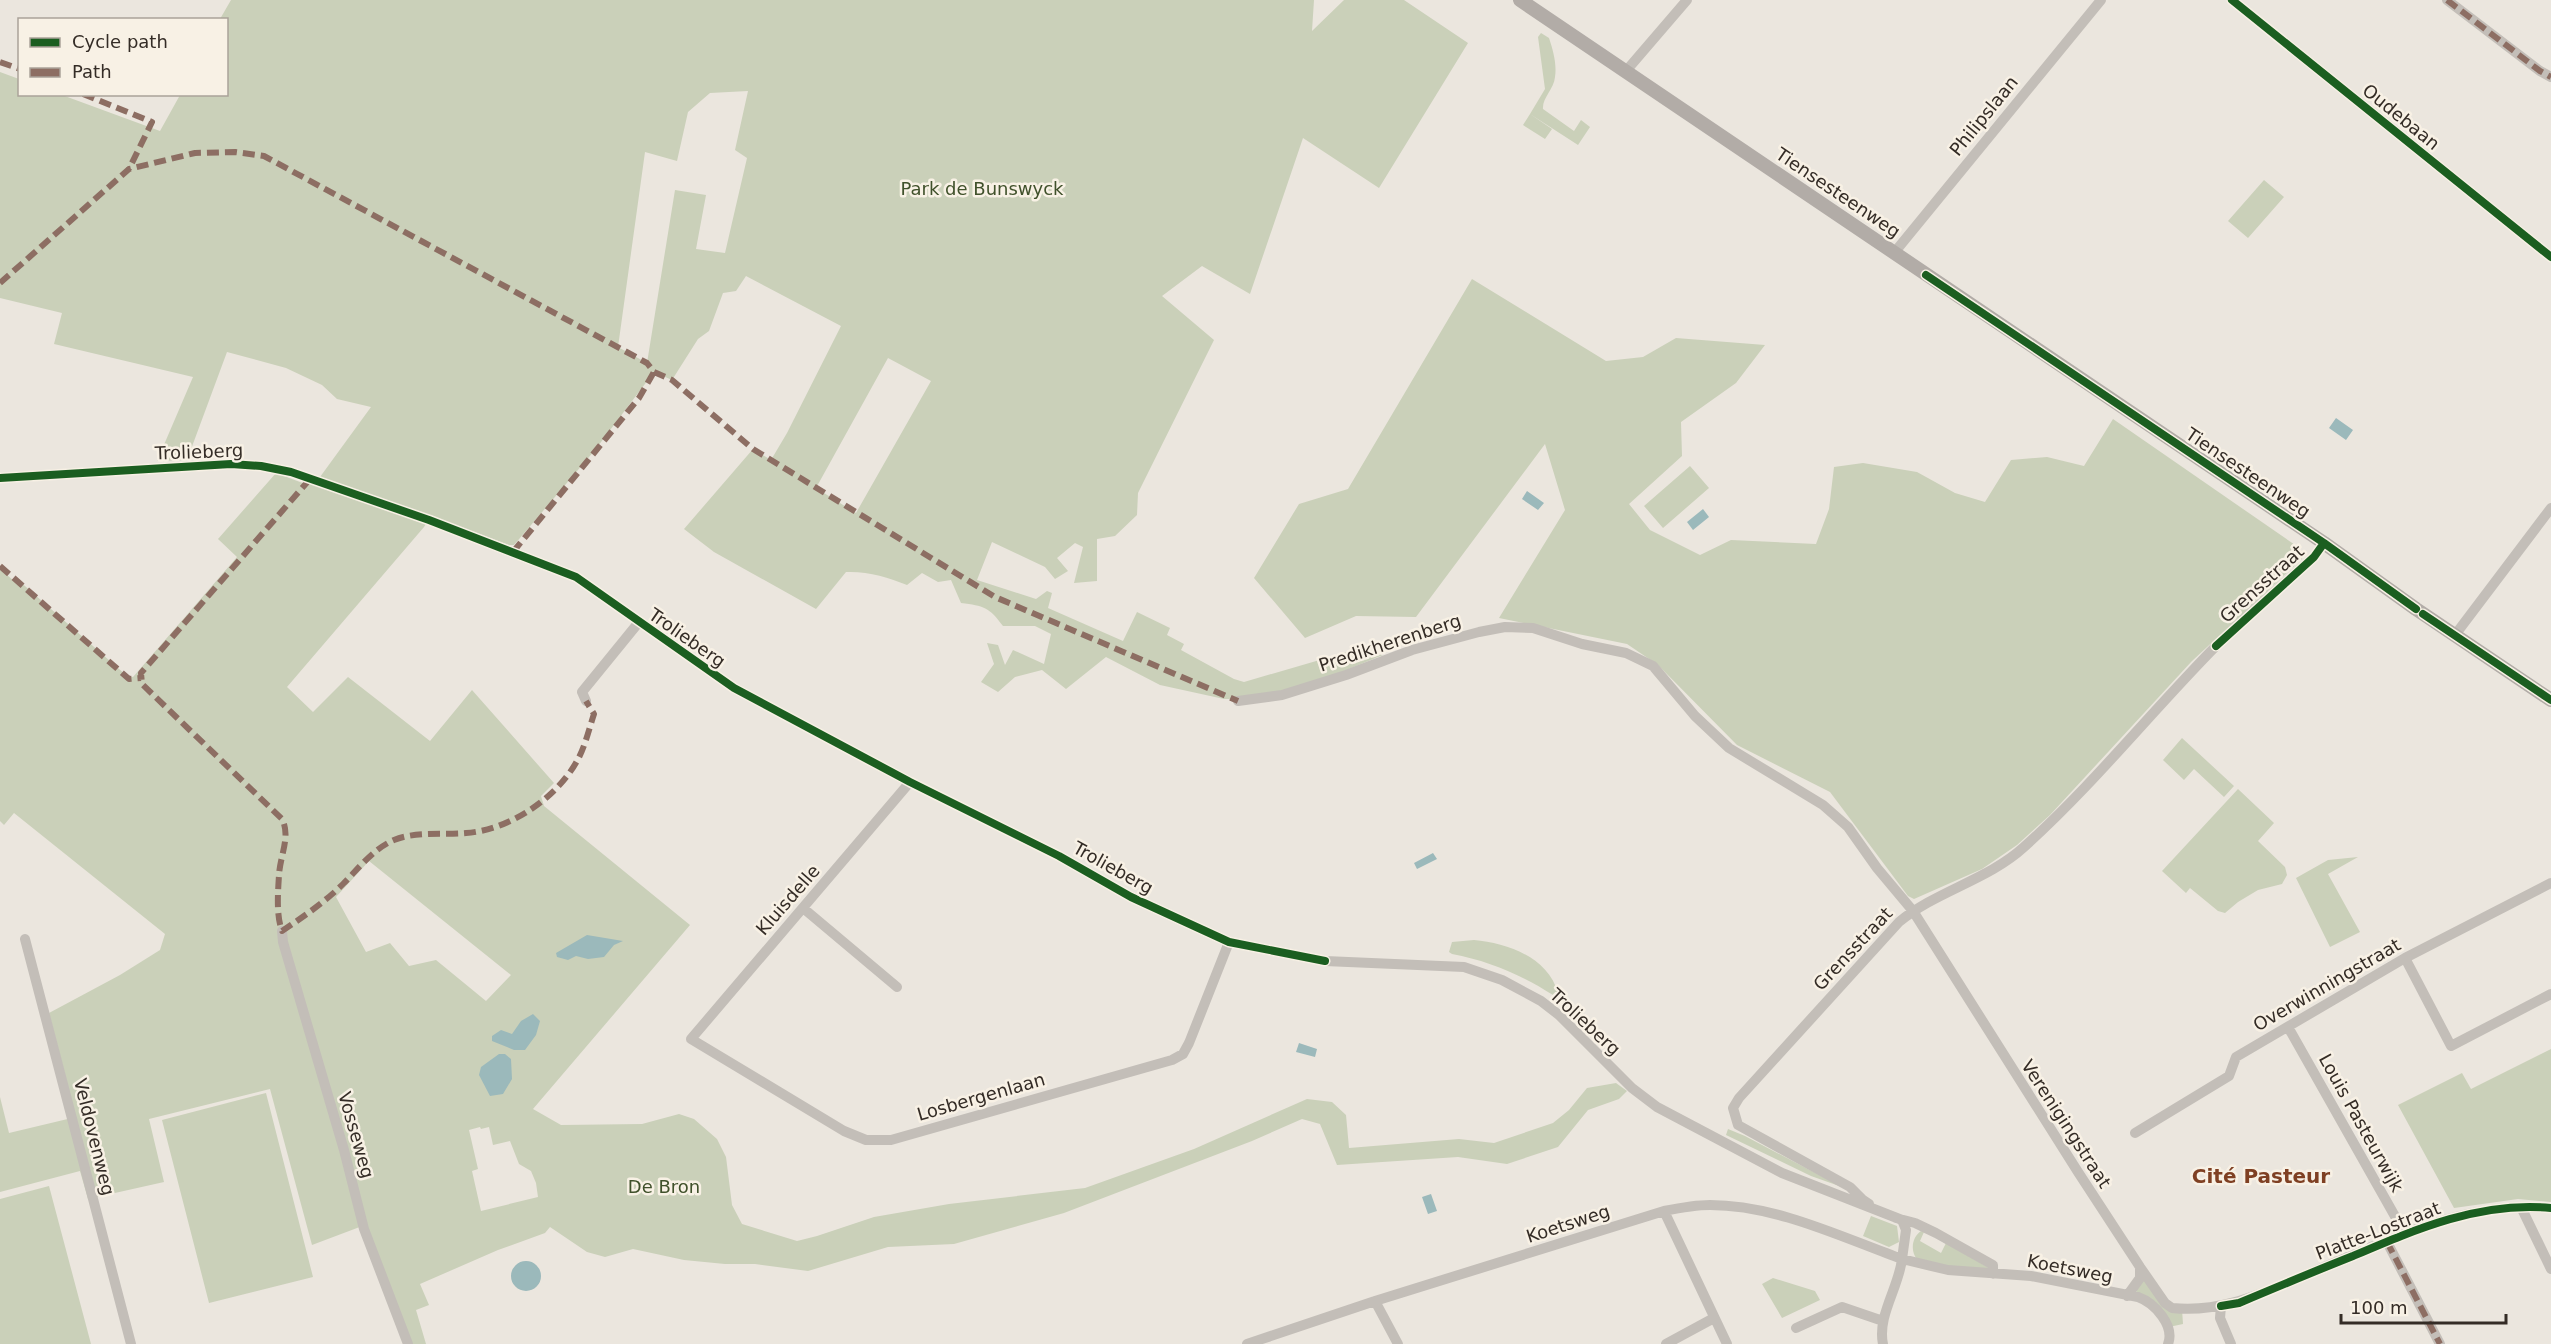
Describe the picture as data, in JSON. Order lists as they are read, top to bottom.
{
  "streets": {
    "main road": ["Tiensesteenweg"],
    "street": [
      "Philipslaan",
      "Oudebaan",
      "Trolieberg",
      "Grensstraat",
      "Predikherenberg",
      "Kluisdelle",
      "Overwinningstraat",
      "Losbergenlaan",
      "Louis Pasteurwijk",
      "Verenigingstraat",
      "Vosseweg",
      "Veldovenweg",
      "Koetsweg",
      "Platte-Lostraat"
    ]
  },
  "crossings": [
    ["Philipslaan", "Tiensesteenweg"],
    ["Tiensesteenweg", "Grensstraat"],
    ["Trolieberg", "Grensstraat"],
    ["Trolieberg", "Kluisdelle"],
    ["Trolieberg", "Losbergenlaan"],
    ["Grensstraat", "Predikherenberg"],
    ["Grensstraat", "Verenigingstraat"],
    ["Grensstraat", "Koetsweg"],
    ["Predikherenberg", "Verenigingstraat"],
    ["Kluisdelle", "Losbergenlaan"],
    ["Overwinningstraat", "Louis Pasteurwijk"],
    ["Louis Pasteurwijk", "Platte-Lostraat"],
    ["Verenigingstraat", "Koetsweg"],
    ["Verenigingstraat", "Platte-Lostraat"]
  ],
  "districts": ["Cité Pasteur"],
  "parks": ["Park de Bunswyck", "De Bron"],
  "legend": ["Cycle path", "Path"],
  "scale_bar": "100 m"
}
